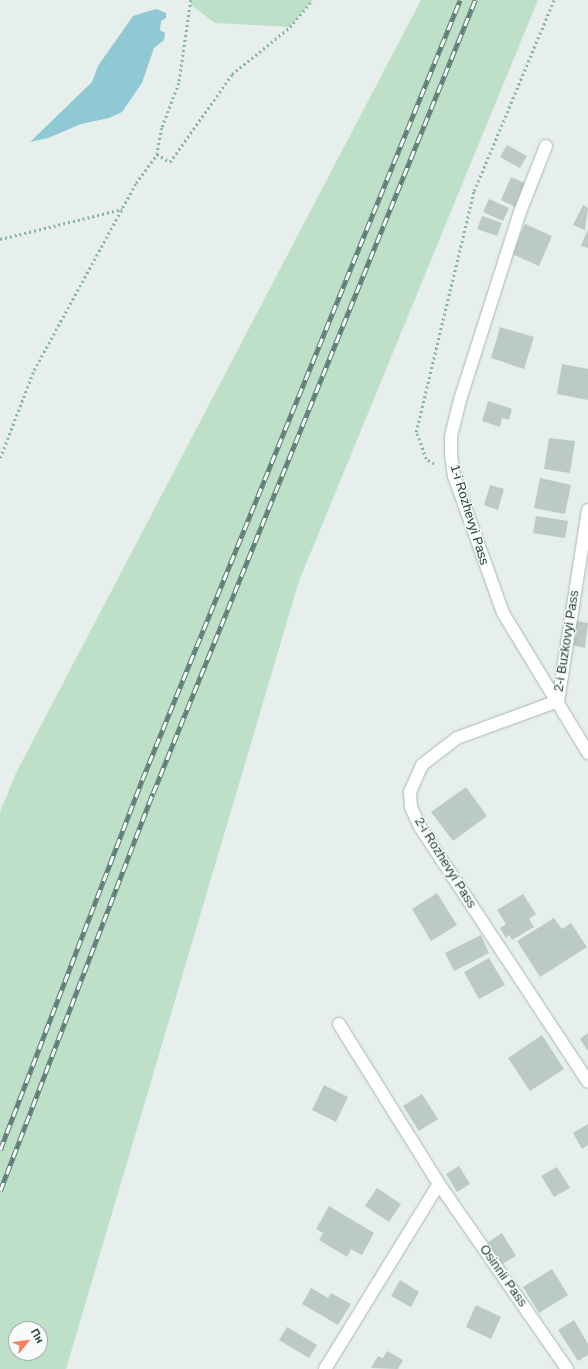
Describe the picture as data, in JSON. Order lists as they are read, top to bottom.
{
  "streets": {
    "street": [
      "1-i Rozhevyi Pass",
      "2-i Buzkovyi Pass",
      "2-i Rozhevyi Pass",
      "Osinnii Pass"
    ]
  },
  "crossings": [
    ["1-i Rozhevyi Pass", "2-i Buzkovyi Pass"],
    ["1-i Rozhevyi Pass", "2-i Rozhevyi Pass"],
    ["2-i Buzkovyi Pass", "2-i Rozhevyi Pass"]
  ],
  "north": "top right"
}
